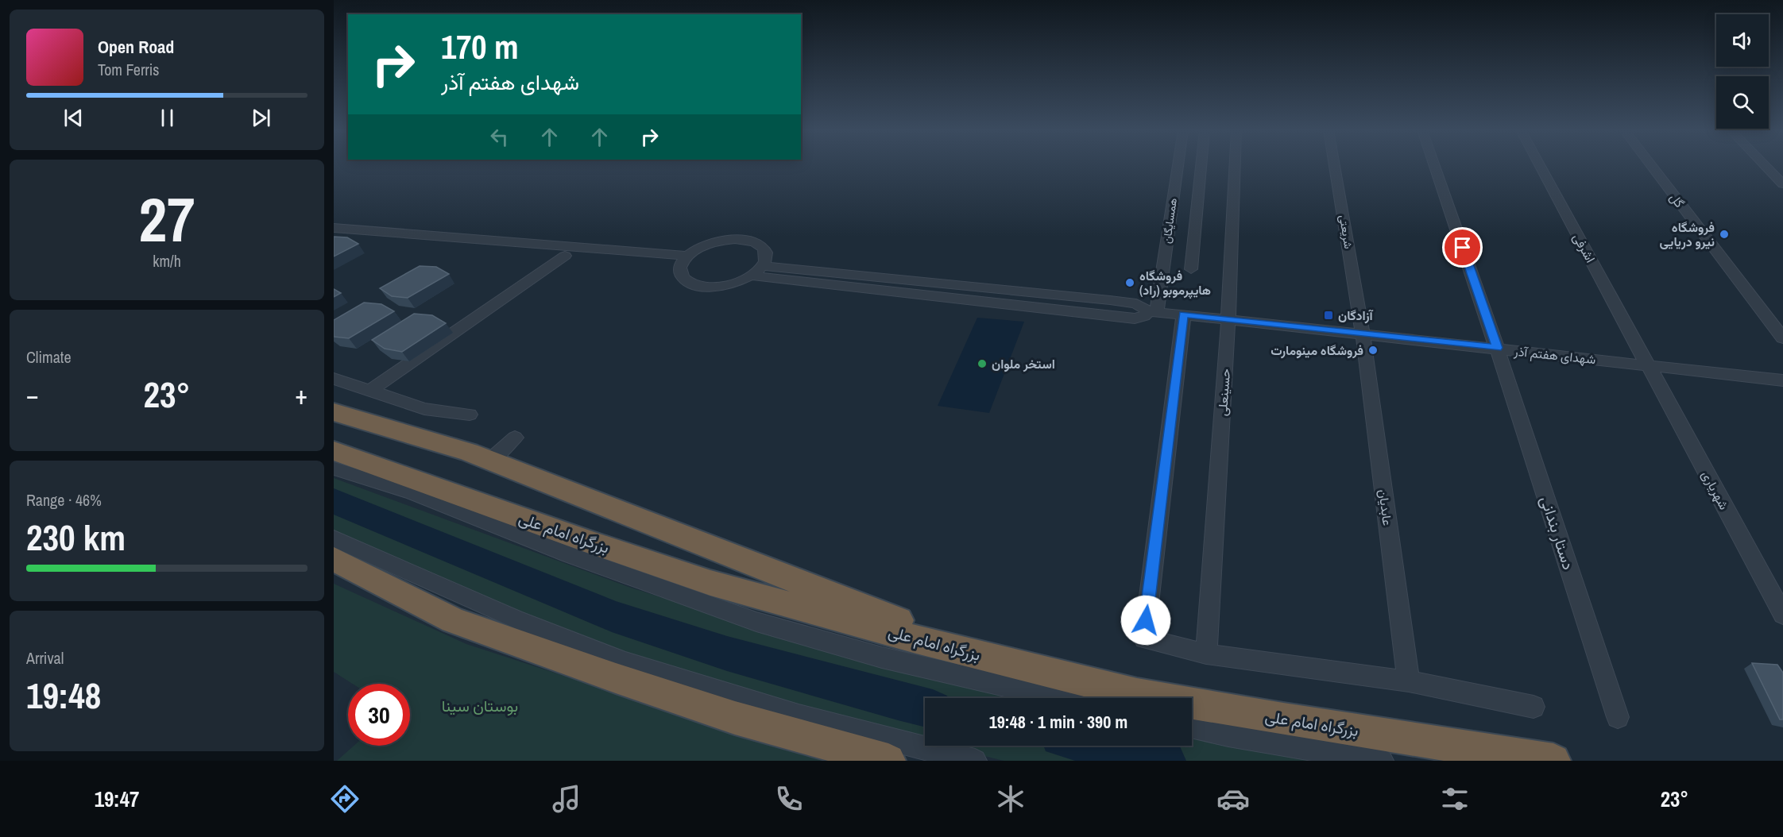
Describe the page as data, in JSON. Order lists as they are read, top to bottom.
{
  "streets": {
    "highway": ["بزرگراه امام علی"],
    "street": [
      "گل",
      "همسایگان",
      "شریعتی",
      "اشرفی",
      "شهدای هفتم آذر",
      "حسینعلی",
      "شهریاری",
      "عابدیان",
      "دستار بندانی"
    ]
  },
  "crossings": [
    ["همسایگان", "شهدای هفتم آذر"],
    ["شریعتی", "شهدای هفتم آذر"],
    ["شریعتی", "عابدیان"],
    ["اشرفی", "شهدای هفتم آذر"],
    ["اشرفی", "شهریاری"],
    ["شهدای هفتم آذر", "حسینعلی"],
    ["شهدای هفتم آذر", "شهریاری"],
    ["شهدای هفتم آذر", "عابدیان"],
    ["شهدای هفتم آذر", "دستار بندانی"]
  ],
  "parks": ["بوستان سینا"],
  "places": {
    "other": [
      "فروشگاه نیرو دریایی",
      "فروشگاه هایپرموبو (راد)",
      "فروشگاه مینومارت",
      "استخر ملوان"
    ],
    "transit": ["آزادگان"]
  },
  "page": {
    "turn": ["170 m", "شهدای هفتم آذر"],
    "song": ["Open Road", "Tom Ferris"],
    "tile": [
      ["27", "km/h"],
      "Climate",
      ["Range · 46%", "230 km"],
      ["Arrival", "19:48"]
    ],
    "heat": ["−", "23°", "+"],
    "limit": "30",
    "trip": "19:48 · 1 min · 390 m",
    "tabs": ["19:47", "23°"]
  }
}
